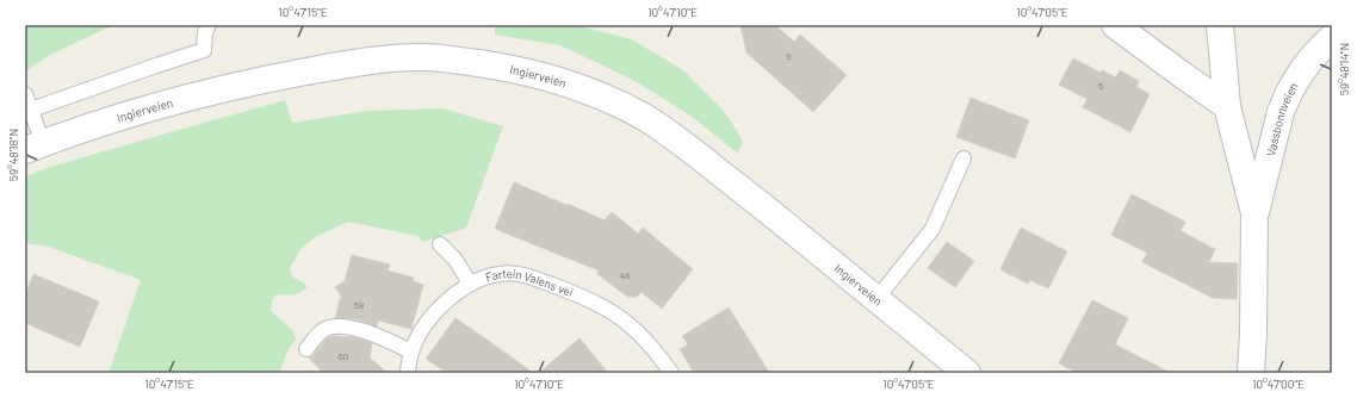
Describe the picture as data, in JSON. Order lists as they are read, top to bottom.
{
  "streets": {
    "main road": ["Ingierveien", "Vassbonnveien"],
    "lane": ["Fartein Valens vei"]
  },
  "house_numbers": [
    "9",
    "5",
    "48",
    "58",
    "60"
  ],
  "coordinates": [
    "10°47'15\"E",
    "10°47'10\"E",
    "10°47'05\"E",
    "59°48'14\"N",
    "59°48'18\"N",
    "10°47'00\"E"
  ]
}
